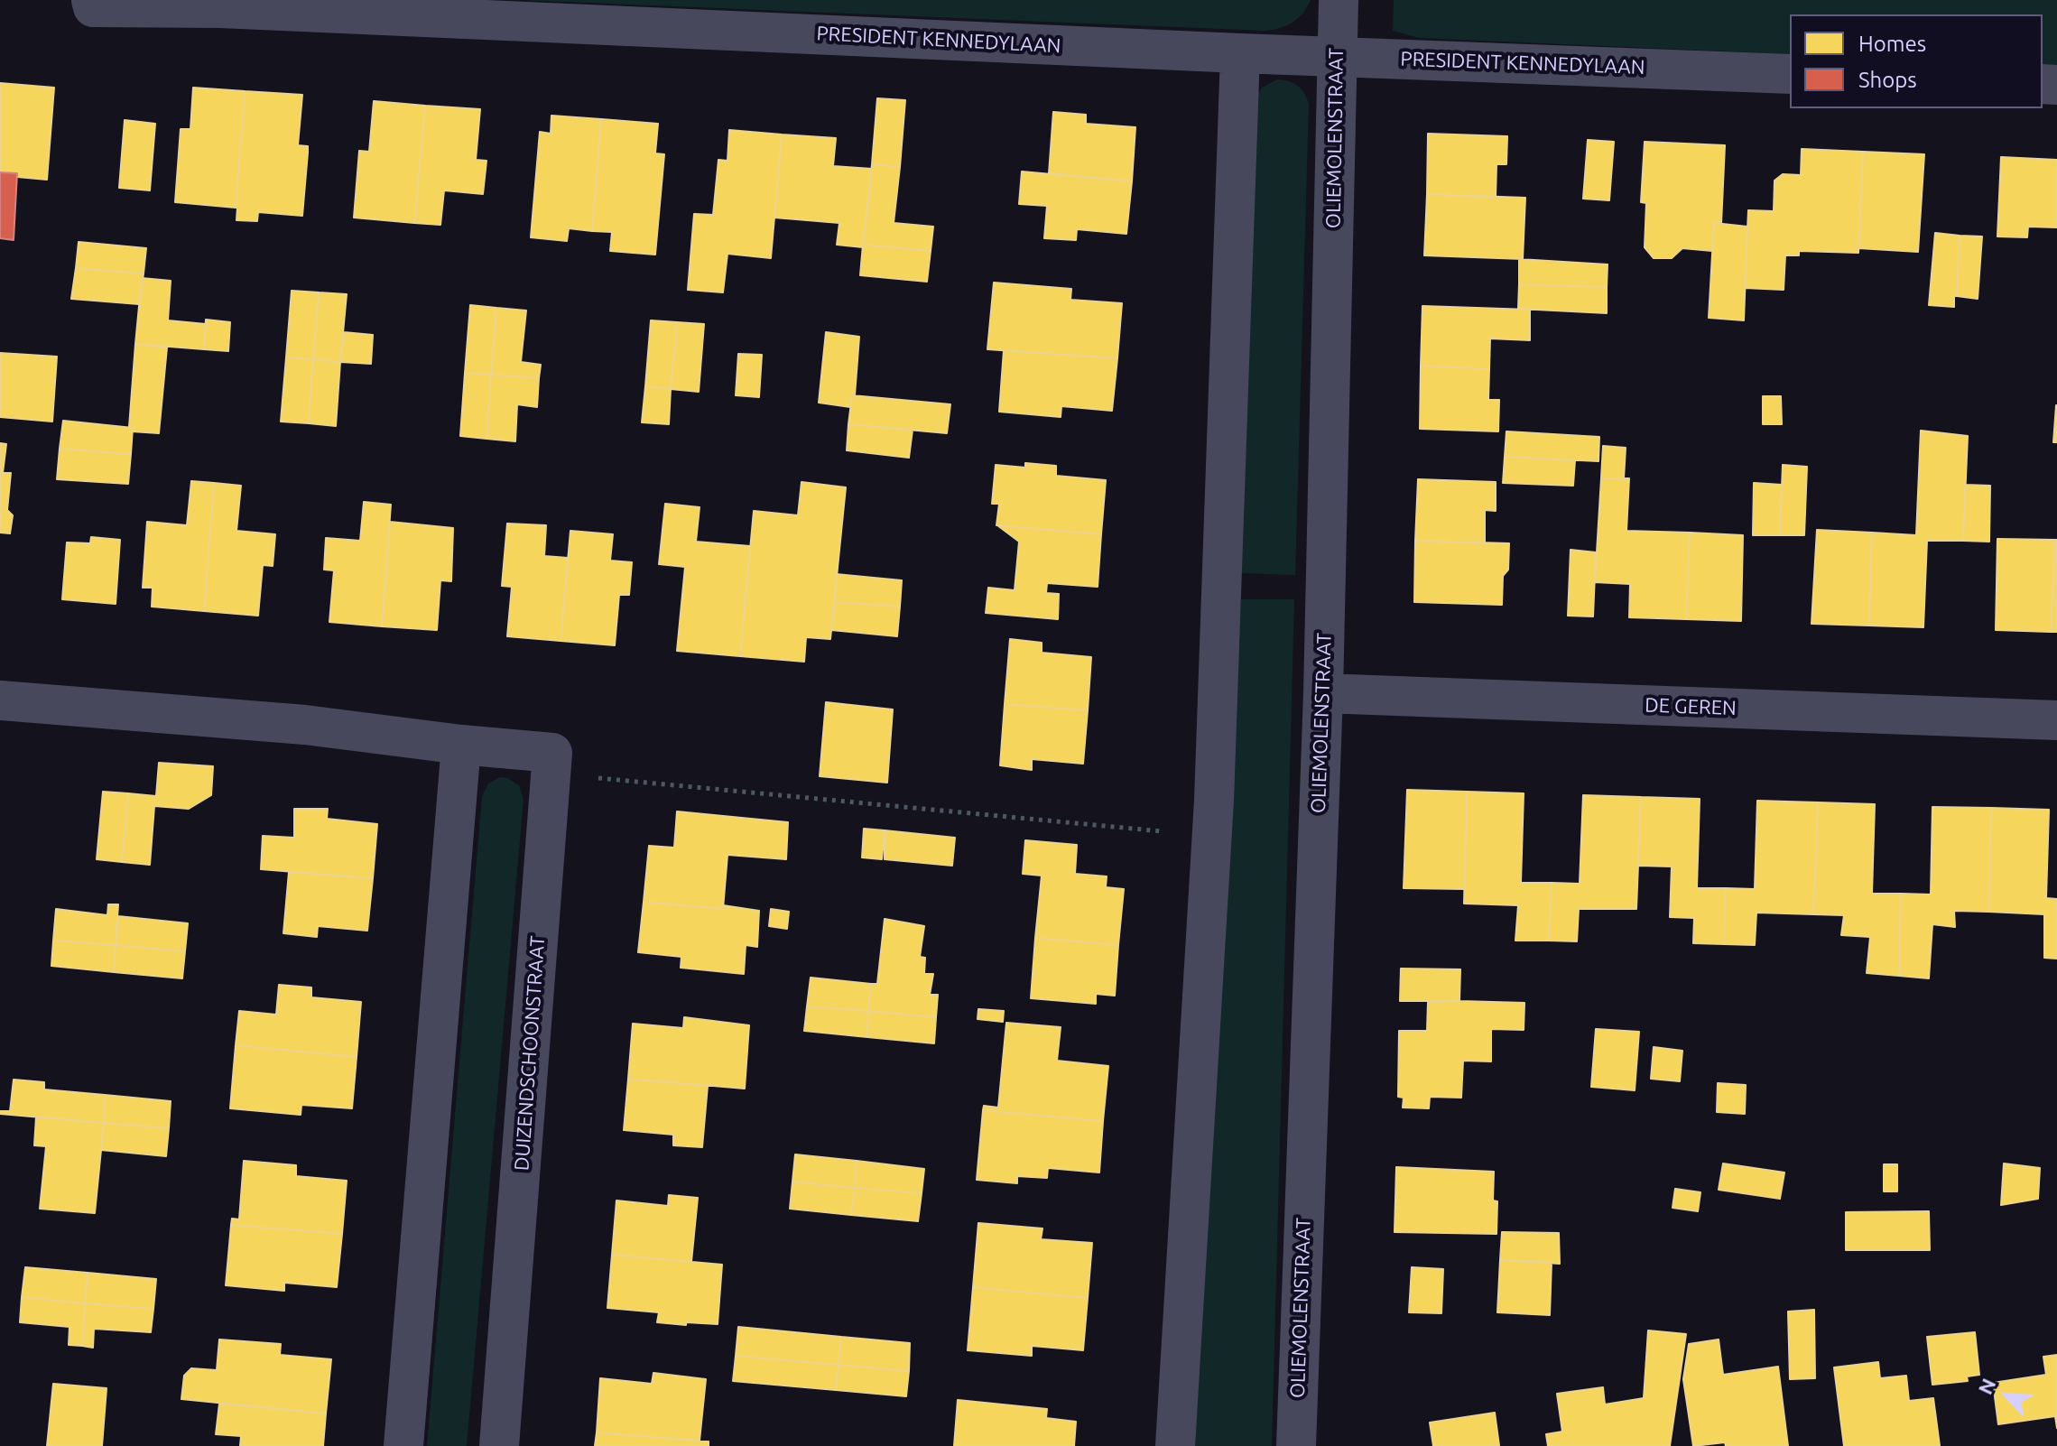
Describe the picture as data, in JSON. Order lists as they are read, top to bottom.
{
  "streets": {
    "street": [
      "PRESIDENT KENNEDYLAAN",
      "OLIEMOLENSTRAAT",
      "DE GEREN",
      "DUIZENDSCHOONSTRAAT"
    ]
  },
  "crossings": [
    ["PRESIDENT KENNEDYLAAN", "OLIEMOLENSTRAAT"],
    ["OLIEMOLENSTRAAT", "DE GEREN"]
  ],
  "legend": ["Homes", "Shops"],
  "north": "top left"
}
